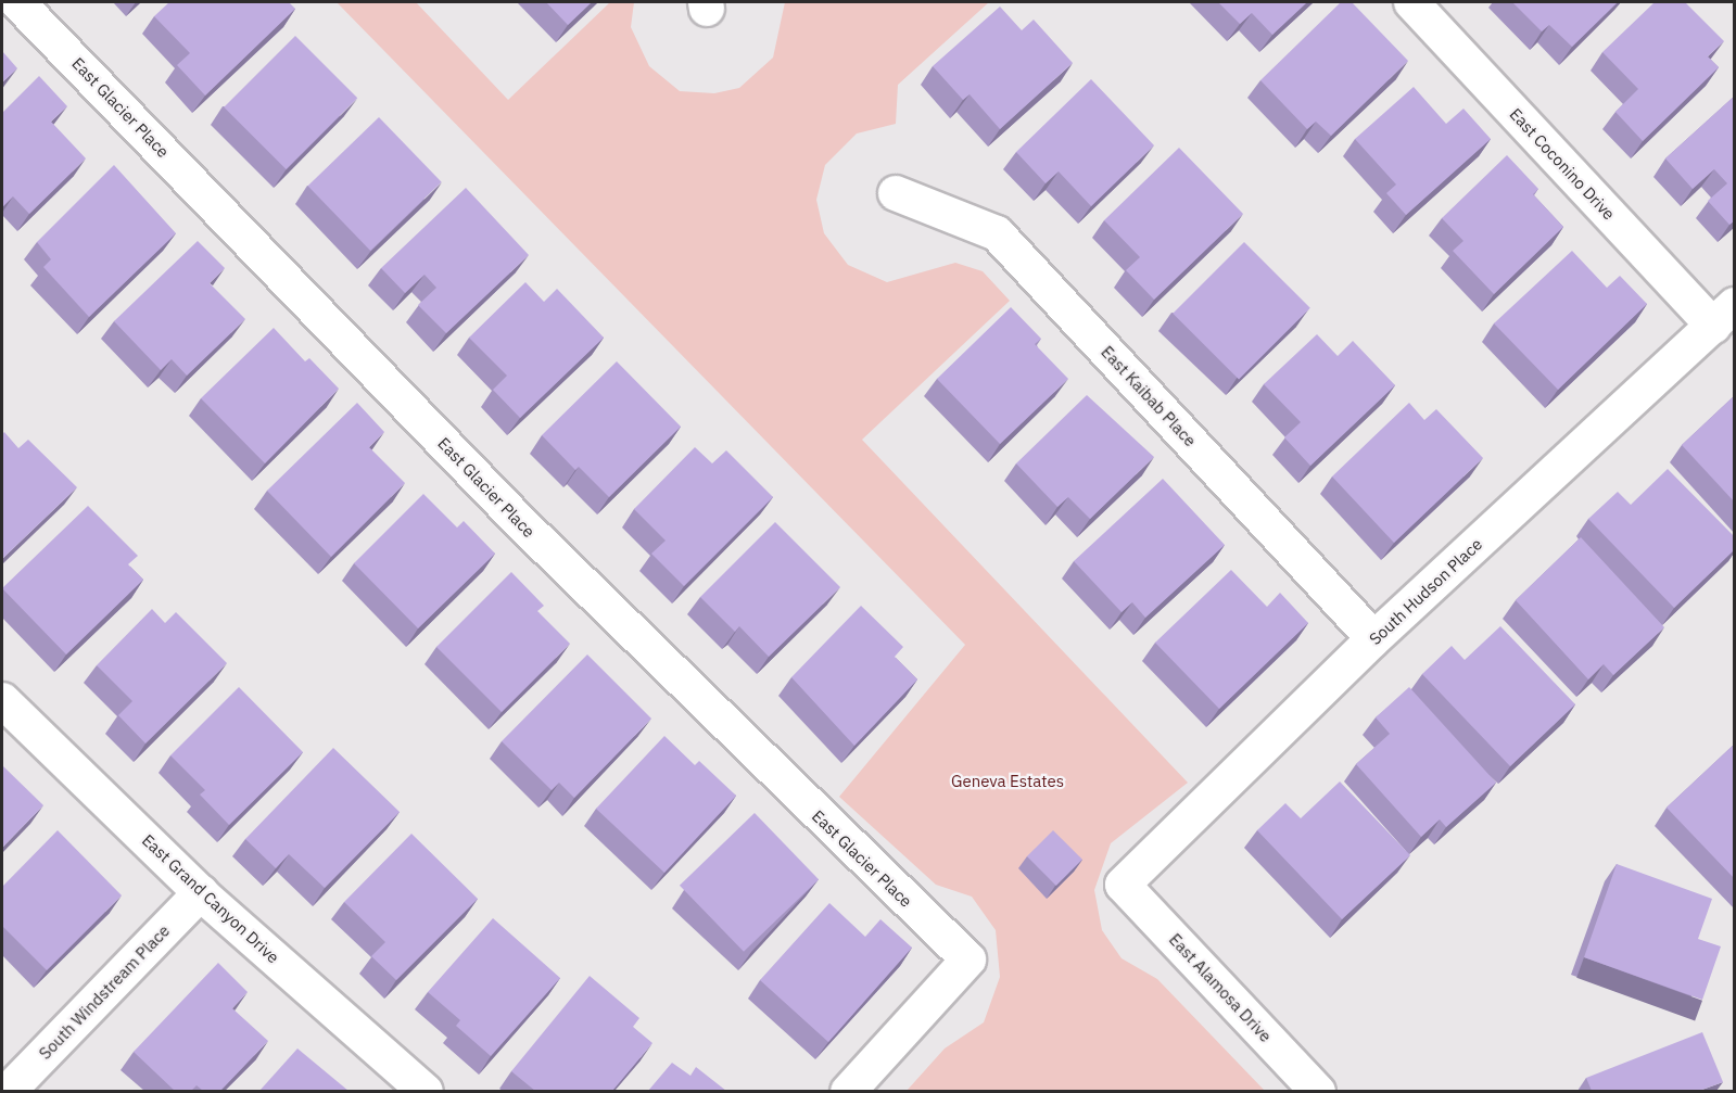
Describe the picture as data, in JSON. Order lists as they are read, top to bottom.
{
  "streets": {
    "street": [
      "East Glacier Place",
      "East Coconino Drive",
      "East Kaibab Place",
      "South Hudson Place",
      "East Grand Canyon Drive",
      "East Alamosa Drive",
      "South Windstream Place"
    ]
  },
  "crossings": [
    ["East Coconino Drive", "South Hudson Place"],
    ["East Kaibab Place", "South Hudson Place"],
    ["South Hudson Place", "East Alamosa Drive"],
    ["East Grand Canyon Drive", "South Windstream Place"]
  ],
  "parks": ["Geneva Estates"]
}
